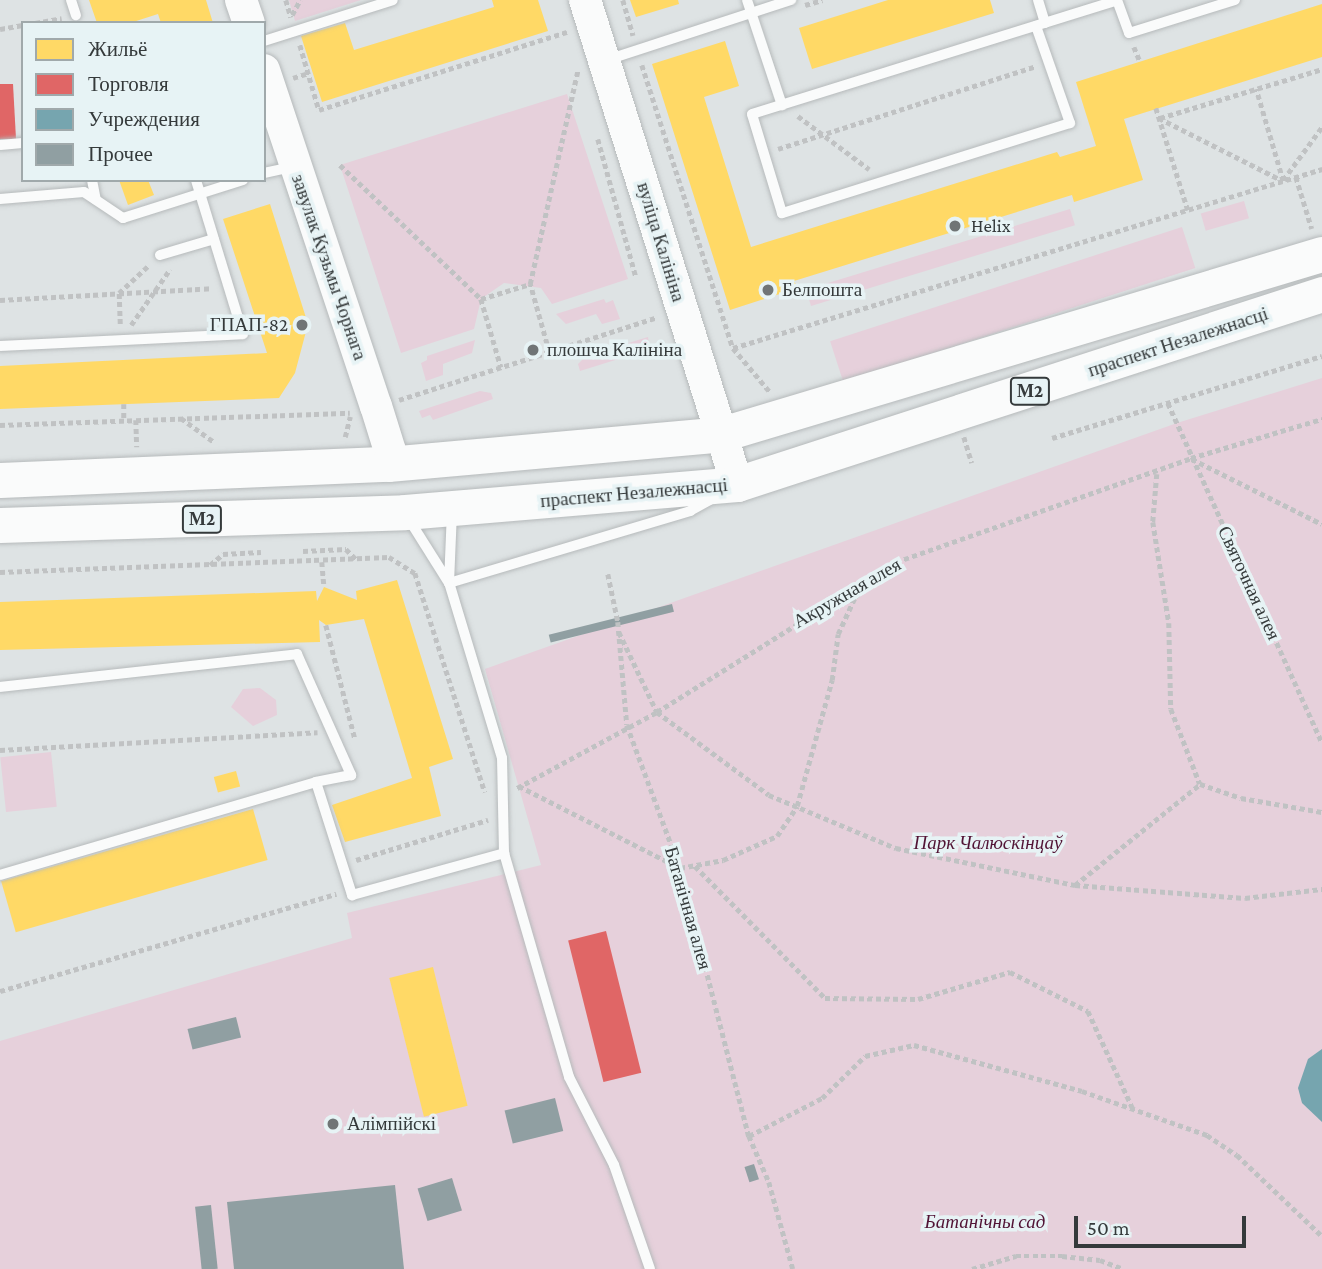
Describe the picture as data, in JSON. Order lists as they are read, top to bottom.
{
  "streets": {
    "main road": [
      "вуліца Калініна",
      "завулак Кузьмы Чорнага",
      "праспект Незалежнасці",
      "М2"
    ],
    "path": ["Святочная алея", "Акружная алея", "Батанічная алея"]
  },
  "crossings": [
    ["вуліца Калініна", "праспект Незалежнасці"],
    ["завулак Кузьмы Чорнага", "праспект Незалежнасці"],
    ["Святочная алея", "Акружная алея"],
    ["Акружная алея", "Батанічная алея"]
  ],
  "parks": ["Парк Чалюскінцаў", "Батанічны сад"],
  "places": [
    "Helix",
    "Белпошта",
    "ГПАП-82",
    "плошча Калініна",
    "Алімпійскі"
  ],
  "legend": [
    "Жильё",
    "Торговля",
    "Учреждения",
    "Прочее"
  ],
  "scale_bar": "50 m"
}
